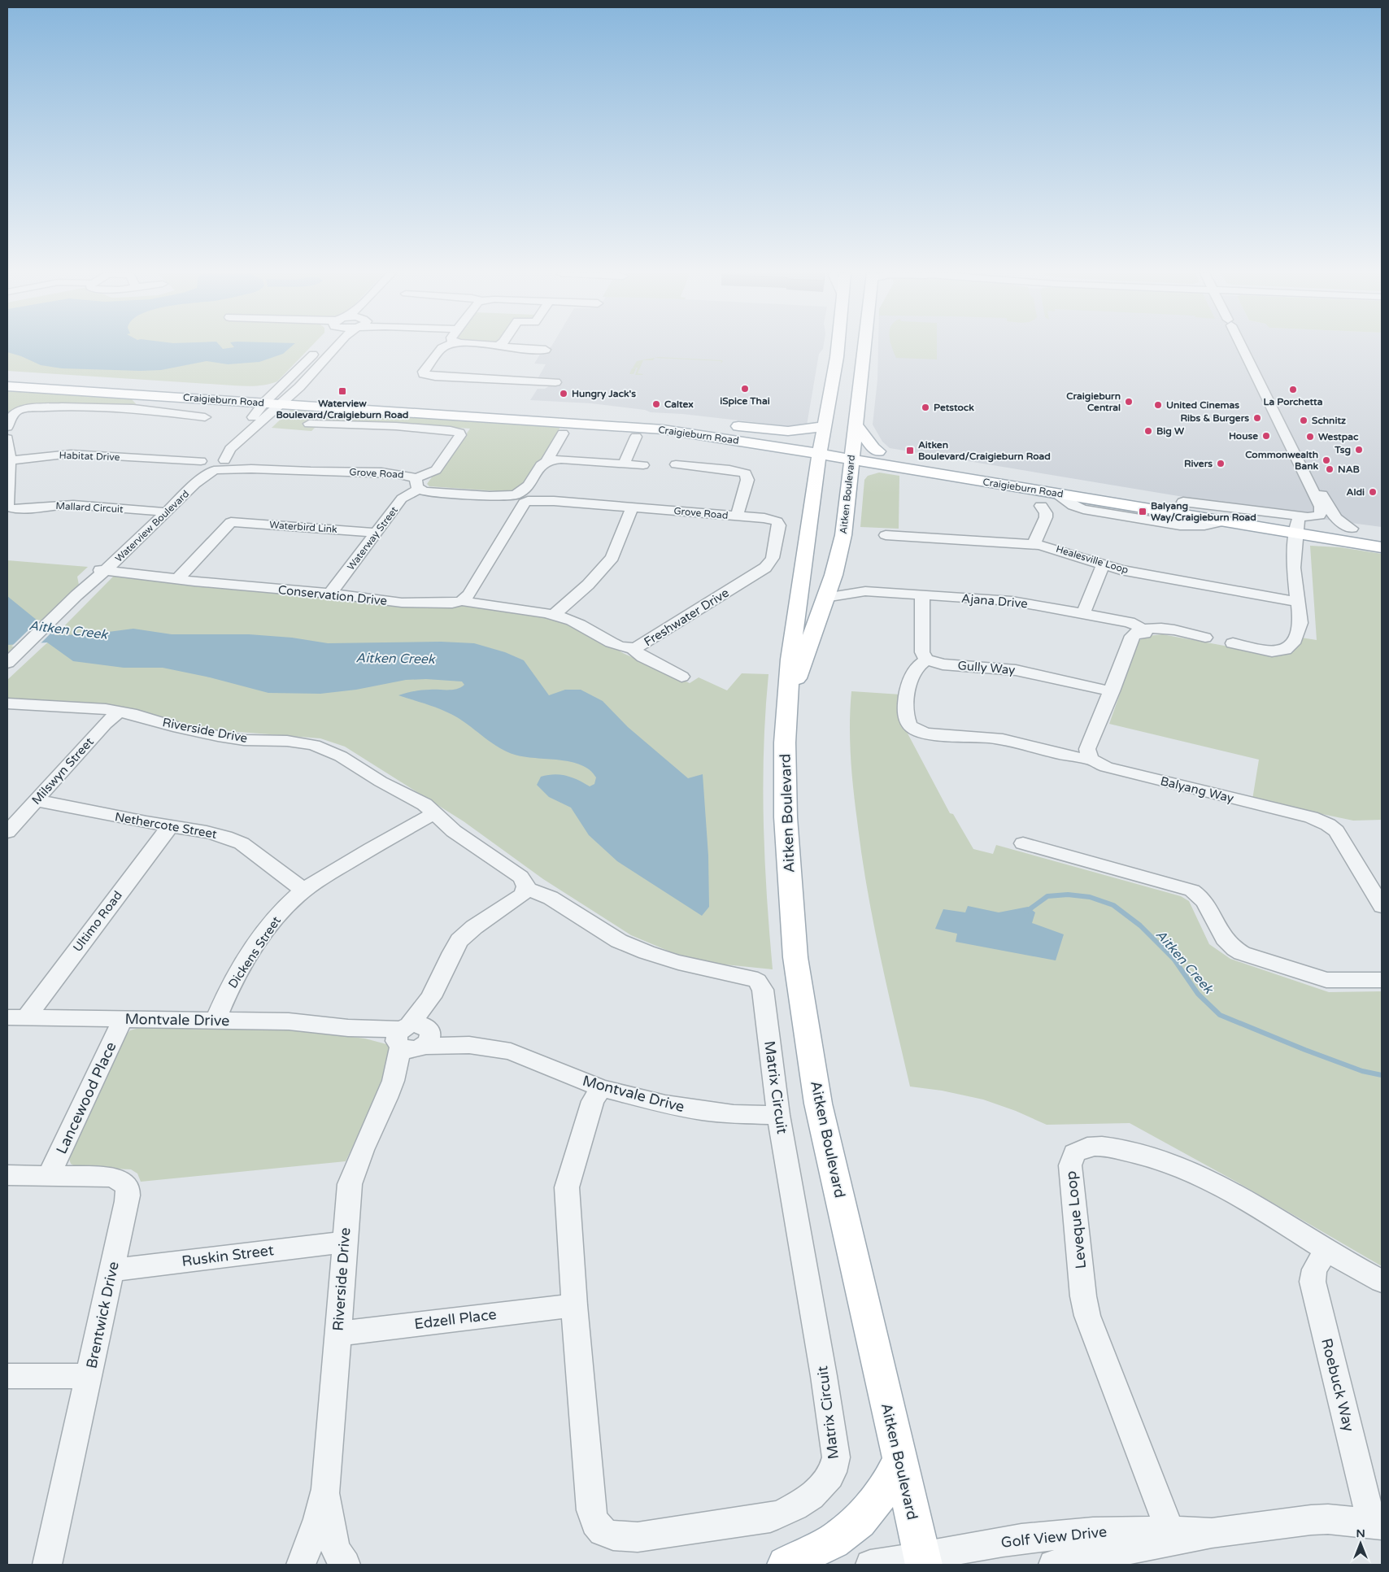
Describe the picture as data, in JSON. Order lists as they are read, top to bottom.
{
  "streets": {
    "main road": ["Craigieburn Road", "Aitken Boulevard"],
    "street": [
      "Habitat Drive",
      "Grove Road",
      "Mallard Circuit",
      "Waterview Boulevard",
      "Waterbird Link",
      "Waterway Street",
      "Healesville Loop",
      "Conservation Drive",
      "Ajana Drive",
      "Freshwater Drive",
      "Gully Way",
      "Riverside Drive",
      "Milswyn Street",
      "Balyang Way",
      "Nethercote Street",
      "Ultimo Road",
      "Dickens Street",
      "Montvale Drive",
      "Matrix Circuit",
      "Lancewood Place",
      "Leveque Loop",
      "Ruskin Street",
      "Brentwick Drive",
      "Edzell Place",
      "Roebuck Way",
      "Golf View Drive"
    ]
  },
  "crossings": [
    ["Craigieburn Road", "Aitken Boulevard"],
    ["Habitat Drive", "Grove Road"],
    ["Habitat Drive", "Mallard Circuit"],
    ["Habitat Drive", "Waterview Boulevard"],
    ["Grove Road", "Waterview Boulevard"],
    ["Grove Road", "Waterway Street"],
    ["Grove Road", "Freshwater Drive"],
    ["Aitken Boulevard", "Ajana Drive"],
    ["Aitken Boulevard", "Golf View Drive"],
    ["Mallard Circuit", "Waterview Boulevard"],
    ["Waterview Boulevard", "Conservation Drive"],
    ["Waterbird Link", "Waterway Street"],
    ["Waterway Street", "Conservation Drive"],
    ["Conservation Drive", "Freshwater Drive"],
    ["Riverside Drive", "Milswyn Street"],
    ["Riverside Drive", "Montvale Drive"],
    ["Riverside Drive", "Matrix Circuit"],
    ["Riverside Drive", "Ruskin Street"],
    ["Riverside Drive", "Edzell Place"],
    ["Milswyn Street", "Nethercote Street"],
    ["Nethercote Street", "Ultimo Road"],
    ["Nethercote Street", "Dickens Street"],
    ["Ultimo Road", "Montvale Drive"],
    ["Dickens Street", "Montvale Drive"],
    ["Montvale Drive", "Matrix Circuit"],
    ["Montvale Drive", "Lancewood Place"],
    ["Matrix Circuit", "Edzell Place"],
    ["Lancewood Place", "Brentwick Drive"],
    ["Leveque Loop", "Roebuck Way"],
    ["Leveque Loop", "Golf View Drive"],
    ["Ruskin Street", "Brentwick Drive"],
    ["Roebuck Way", "Golf View Drive"]
  ],
  "water": ["Aitken Creek"],
  "places": {
    "other": [
      "iSpice Thai",
      "La Porchetta",
      "Hungry Jack's",
      "Craigieburn Central",
      "Caltex",
      "United Cinemas",
      "Petstock",
      "Ribs & Burgers",
      "Schnitz",
      "Big W",
      "House",
      "Westpac",
      "Tsg",
      "Commonwealth Bank",
      "Rivers",
      "NAB",
      "Aldi"
    ],
    "transit": ["Waterview Boulevard/Craigieburn Road", "Aitken Boulevard/Craigieburn Road", "Balyang Way/Craigieburn Road"]
  },
  "north": "top"
}
